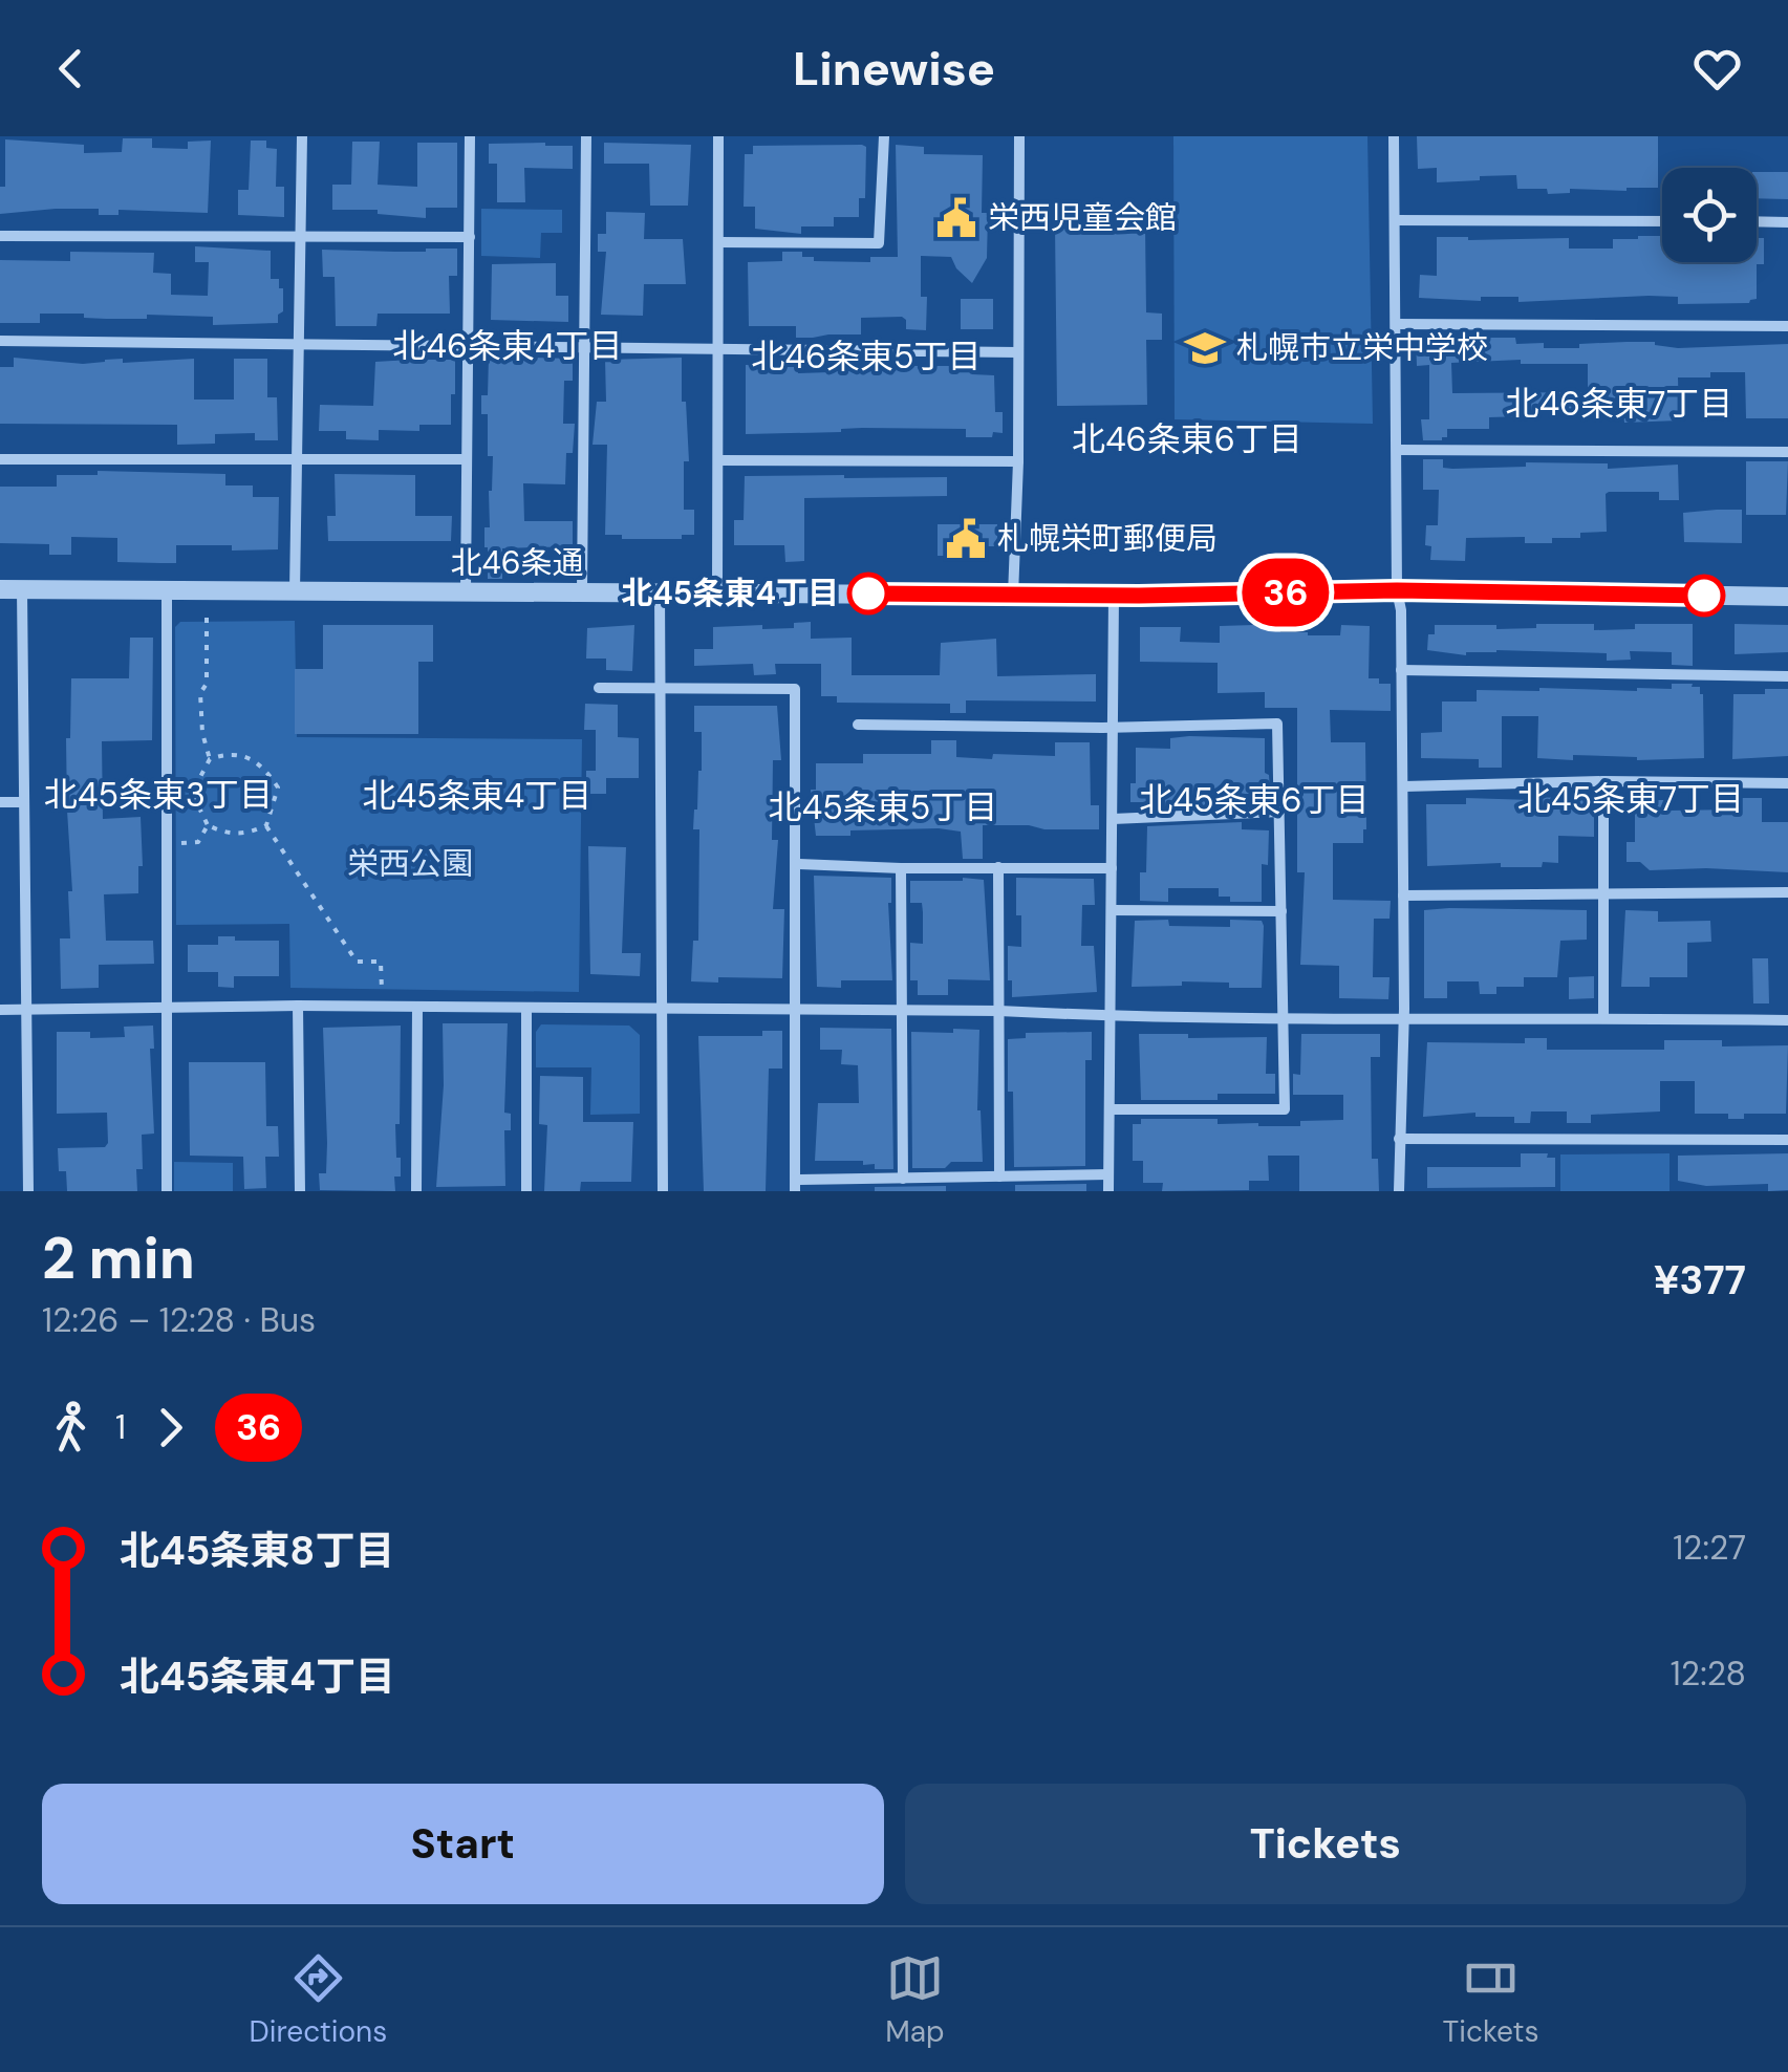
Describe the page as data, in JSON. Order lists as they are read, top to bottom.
{
  "streets": {
    "street": ["北46条通"]
  },
  "districts": [
    "北46条東4丁目",
    "北46条東5丁目",
    "北46条東7丁目",
    "北46条東6丁目",
    "北45条東3丁目",
    "北45条東4丁目",
    "北45条東7丁目",
    "北45条東6丁目",
    "北45条東5丁目"
  ],
  "parks": ["栄西公園"],
  "places": {
    "public building": ["栄西児童会館", "札幌栄町郵便局"],
    "school or university": ["札幌市立栄中学校"],
    "other": ["北45条東4丁目"]
  },
  "lines": ["bus line 36"],
  "page": {
    "header": "Linewise",
    "on_map": "36",
    "heading": ["2 min", "12:26 – 12:28 · Bus", "¥377"],
    "legs": ["1", "36"],
    "list": [
      {
        "name": "北45条東8丁目",
        "value": "12:27"
      },
      {
        "name": "北45条東4丁目",
        "value": "12:28"
      }
    ],
    "buttons": ["Start", "Tickets"],
    "tabs": ["Directions", "Map", "Tickets"]
  }
}
